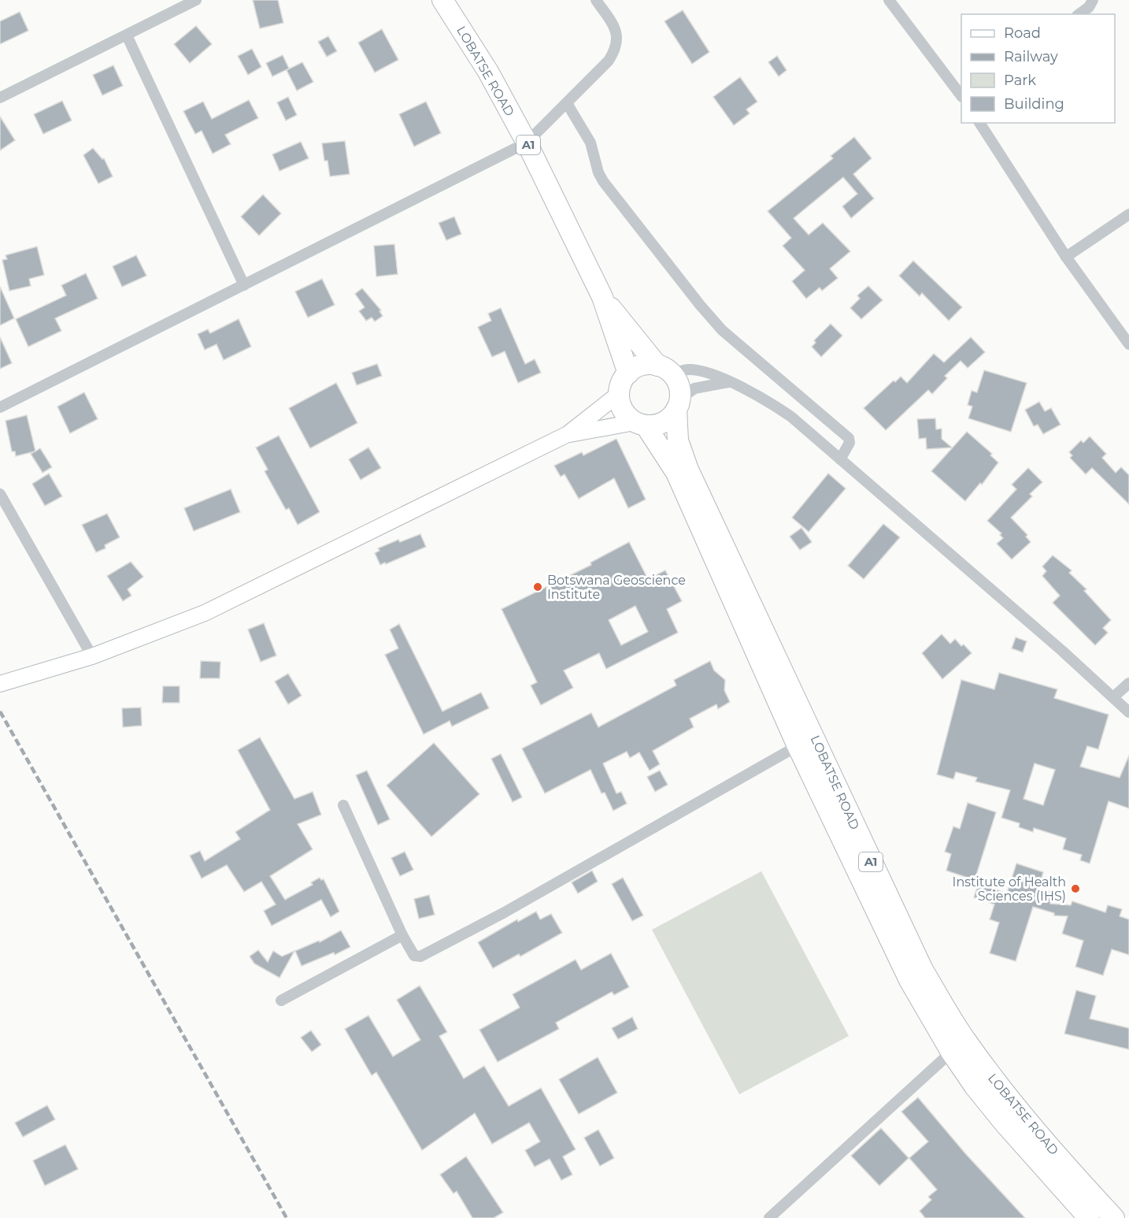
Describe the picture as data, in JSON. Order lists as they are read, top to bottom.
{
  "streets": {
    "highway": ["LOBATSE ROAD", "A1"]
  },
  "places": ["Botswana Geoscience Institute", "Institute of Health Sciences (IHS)"],
  "legend": [
    "Road",
    "Railway",
    "Park",
    "Building"
  ]
}
